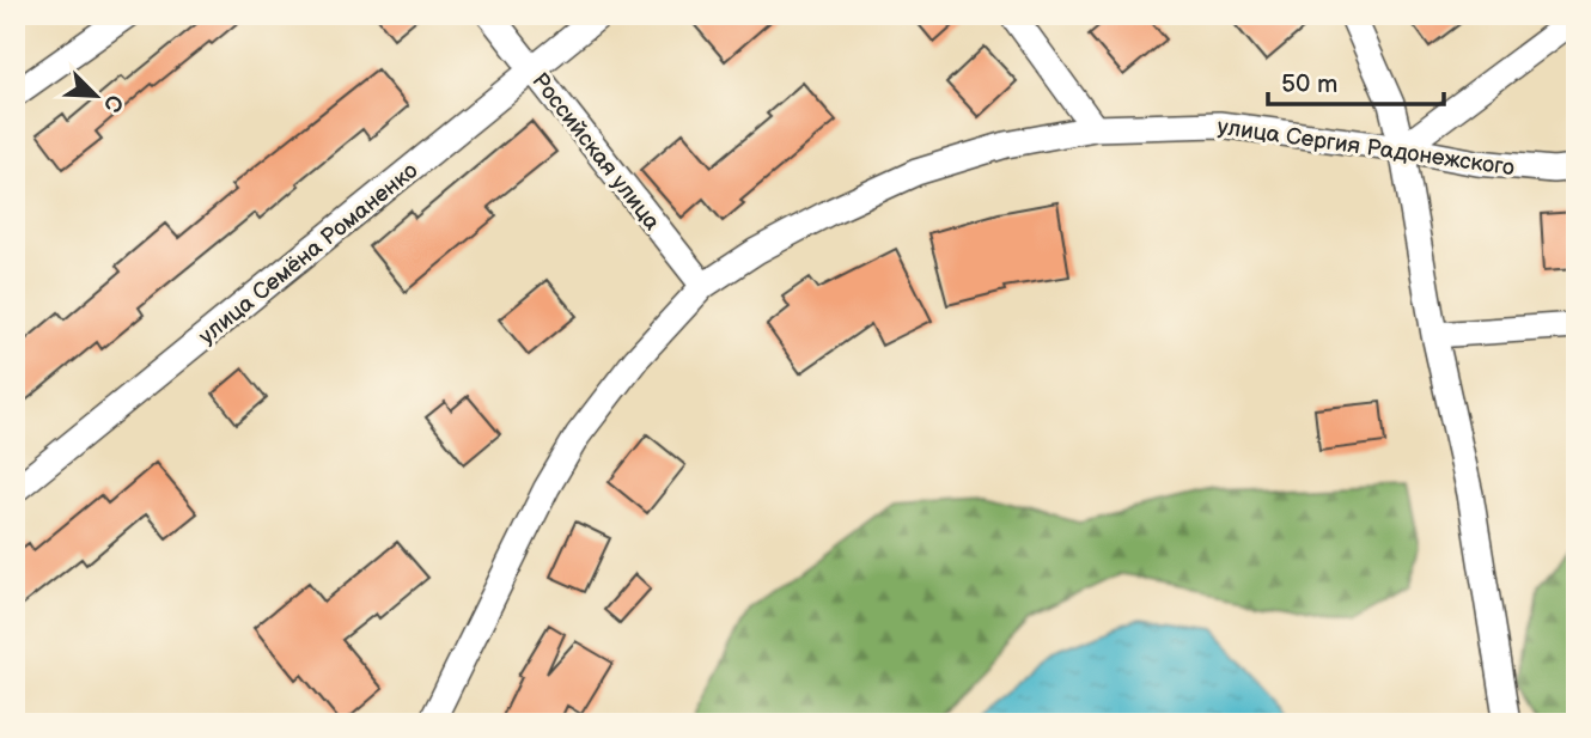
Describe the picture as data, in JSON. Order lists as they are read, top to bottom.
{
  "streets": {
    "street": ["улица Сергия Радонежского", "Российская улица", "улица Семёна Романенко"]
  },
  "crossings": [
    ["улица Сергия Радонежского", "Российская улица"],
    ["Российская улица", "улица Семёна Романенко"]
  ],
  "scale_bar": "50 m",
  "north": "bottom right"
}
